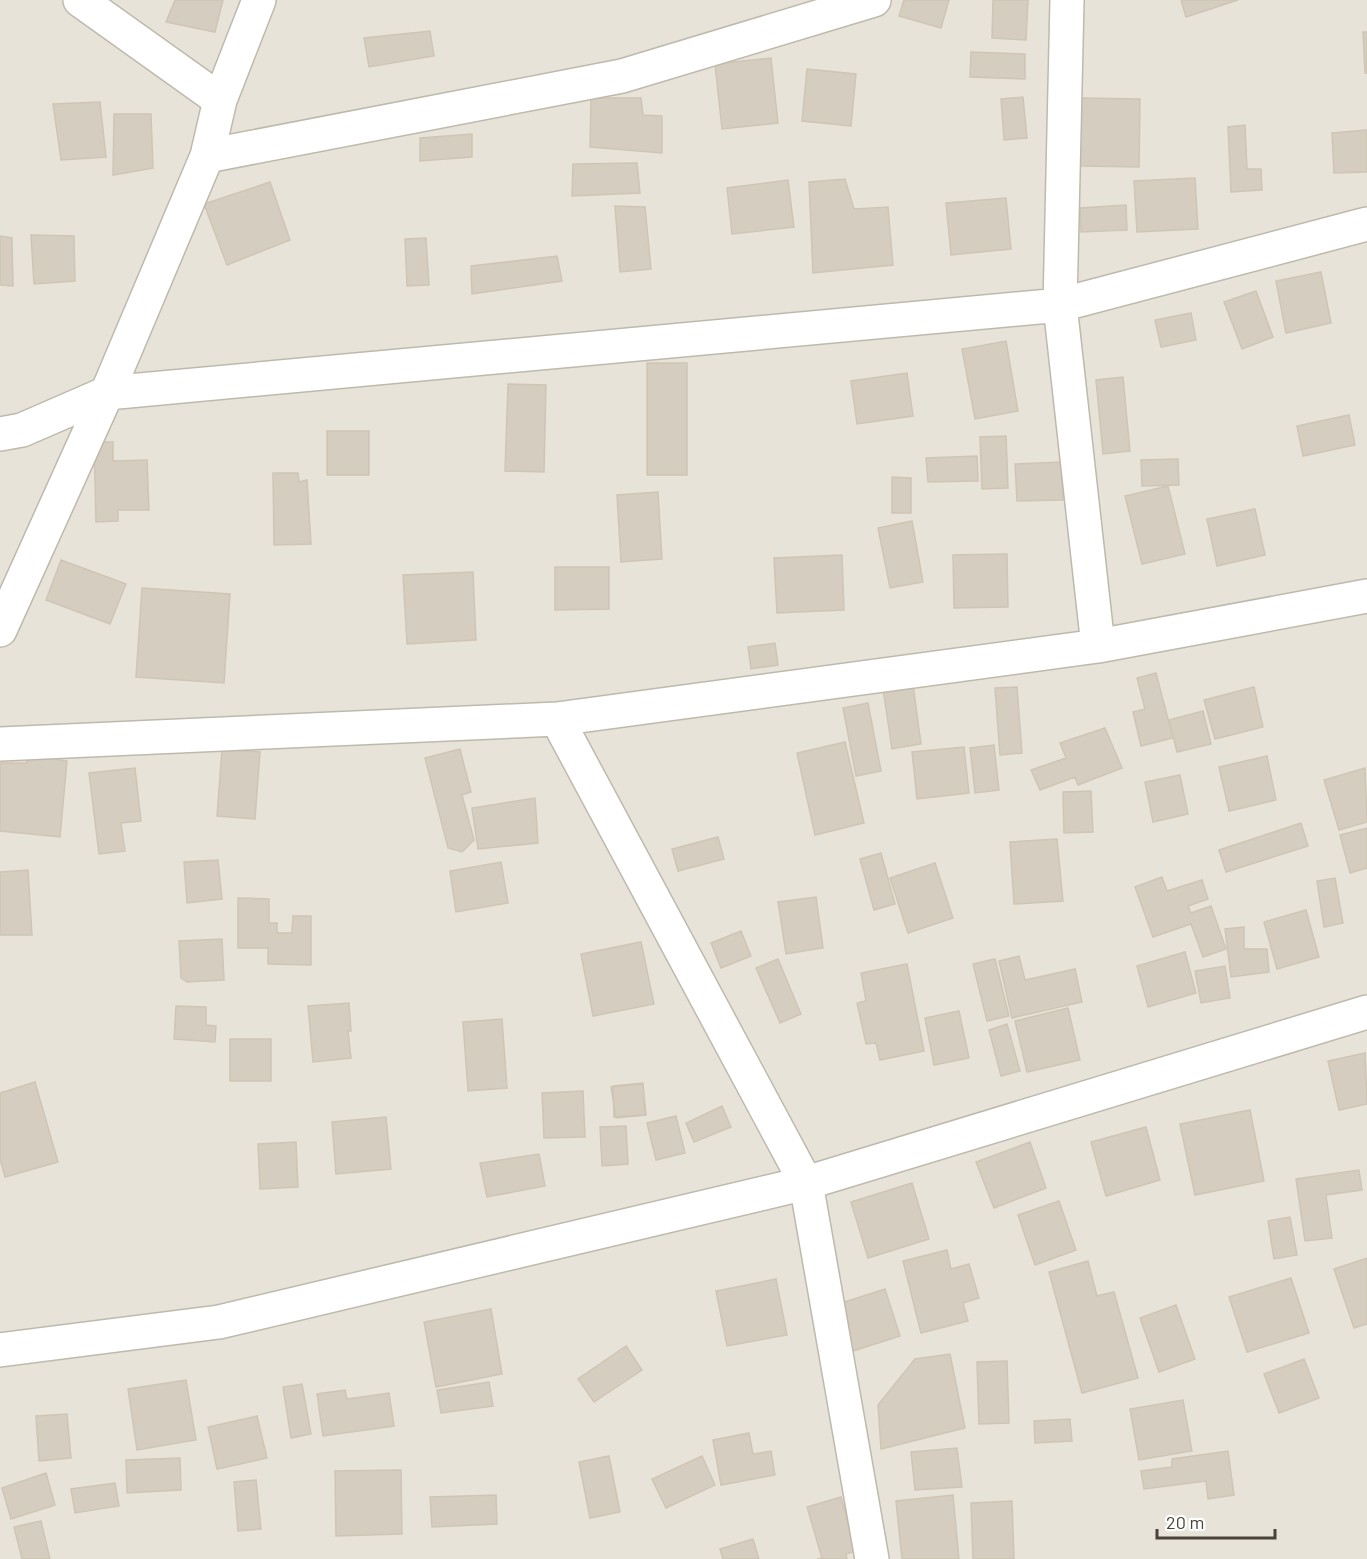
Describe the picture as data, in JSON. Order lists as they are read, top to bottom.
{
  "scale_bar": "20 m"
}
